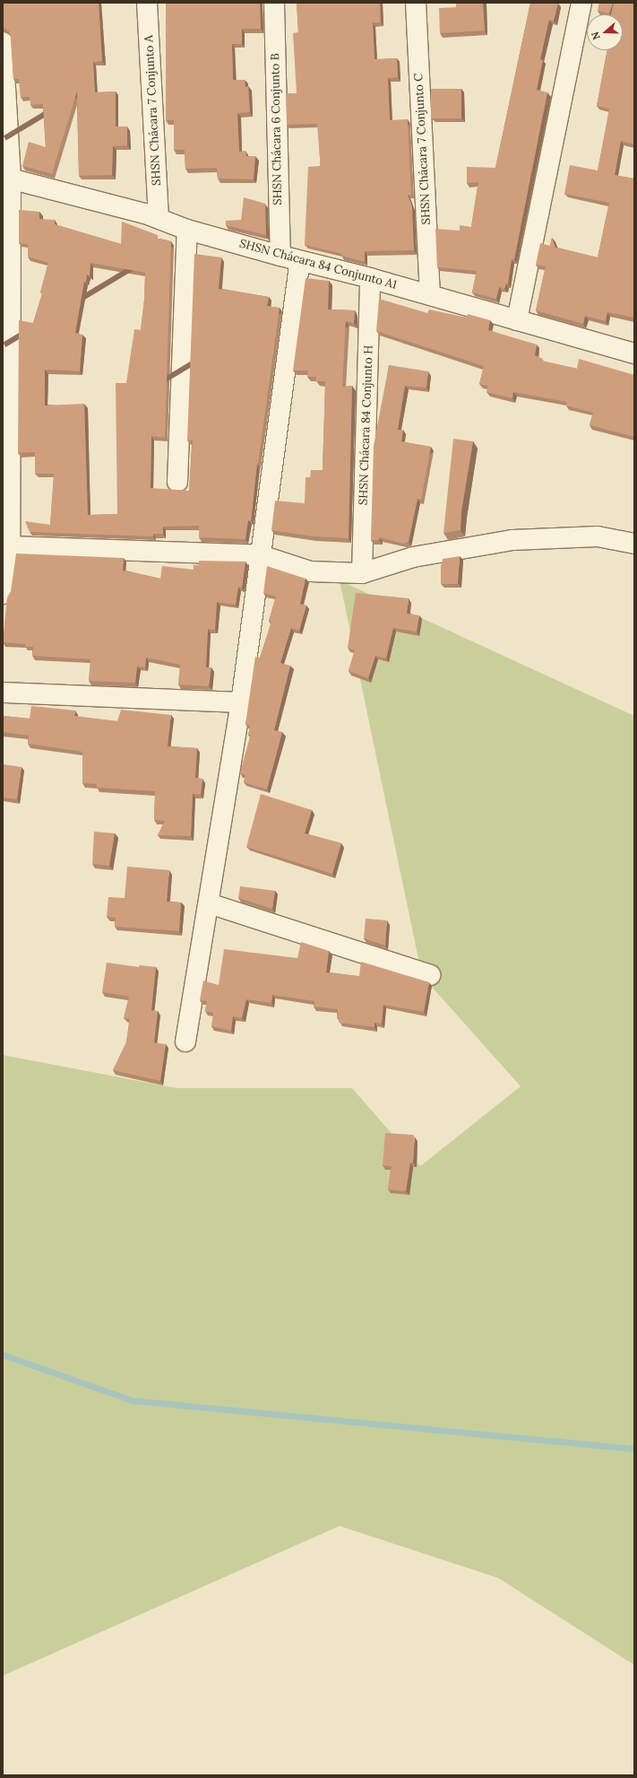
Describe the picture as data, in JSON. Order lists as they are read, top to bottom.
{
  "streets": {
    "street": [
      "SHSN Chácara 7 Conjunto A",
      "SHSN Chácara 6 Conjunto B",
      "SHSN Chácara 7 Conjunto C",
      "SHSN Chácara 84 Conjunto A1",
      "SHSN Chácara 84 Conjunto H"
    ]
  },
  "crossings": [
    ["SHSN Chácara 7 Conjunto A", "SHSN Chácara 84 Conjunto A1"],
    ["SHSN Chácara 6 Conjunto B", "SHSN Chácara 84 Conjunto A1"],
    ["SHSN Chácara 7 Conjunto C", "SHSN Chácara 84 Conjunto A1"],
    ["SHSN Chácara 84 Conjunto A1", "SHSN Chácara 84 Conjunto H"]
  ],
  "north": "left"
}
